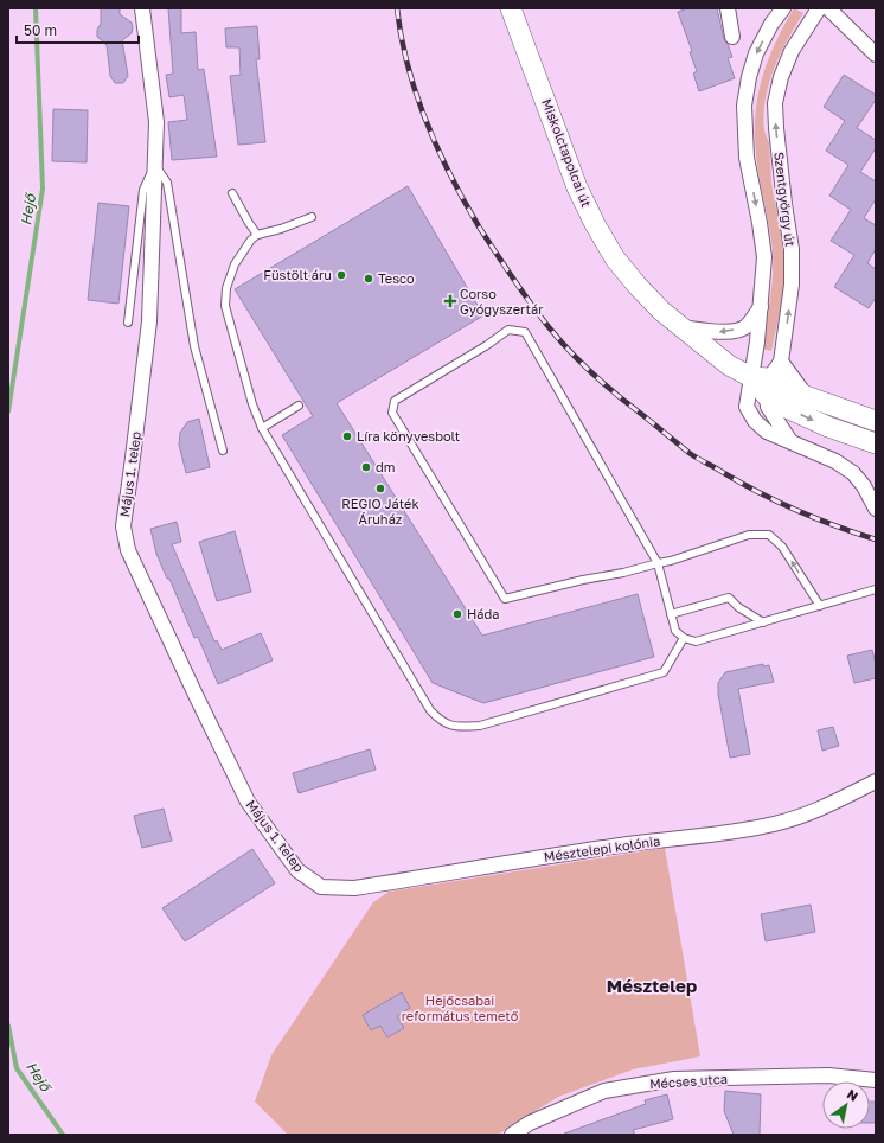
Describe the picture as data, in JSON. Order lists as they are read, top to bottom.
{
  "streets": {
    "street": [
      "Miskolctapolcai út",
      "Szentgyörgy út",
      "Május 1. telep",
      "Mésztelepi kolónia",
      "Mécses utca"
    ]
  },
  "crossings": [
    ["Miskolctapolcai út", "Szentgyörgy út"],
    ["Május 1. telep", "Mésztelepi kolónia"]
  ],
  "districts": ["Mésztelep"],
  "water": ["Hejő"],
  "parks": ["Hejőcsabai református temető"],
  "places": {
    "other": [
      "Füstölt áru",
      "Tesco",
      "Líra könyvesbolt",
      "dm",
      "REGIO Játék Áruház",
      "Háda"
    ],
    "health": ["Corso Gyógyszertár"]
  },
  "scale_bar": "50 m",
  "north": "top right"
}
